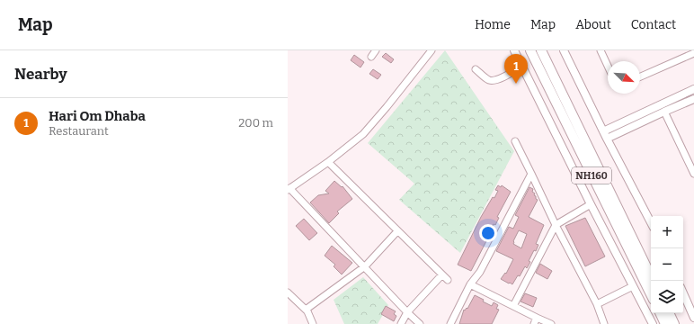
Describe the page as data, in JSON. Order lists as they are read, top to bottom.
{
  "streets": {
    "highway": ["NH160"]
  },
  "north": "bottom right",
  "page": {
    "header": "Map",
    "nav": [
      "Home",
      "Map",
      "About",
      "Contact"
    ],
    "heading": "Nearby",
    "pins": "1",
    "list": [
      {
        "mark": "1",
        "name": "Hari Om Dhaba",
        "note": "Restaurant",
        "value": "200 m"
      }
    ],
    "map_buttons": ["+", "−"]
  }
}
